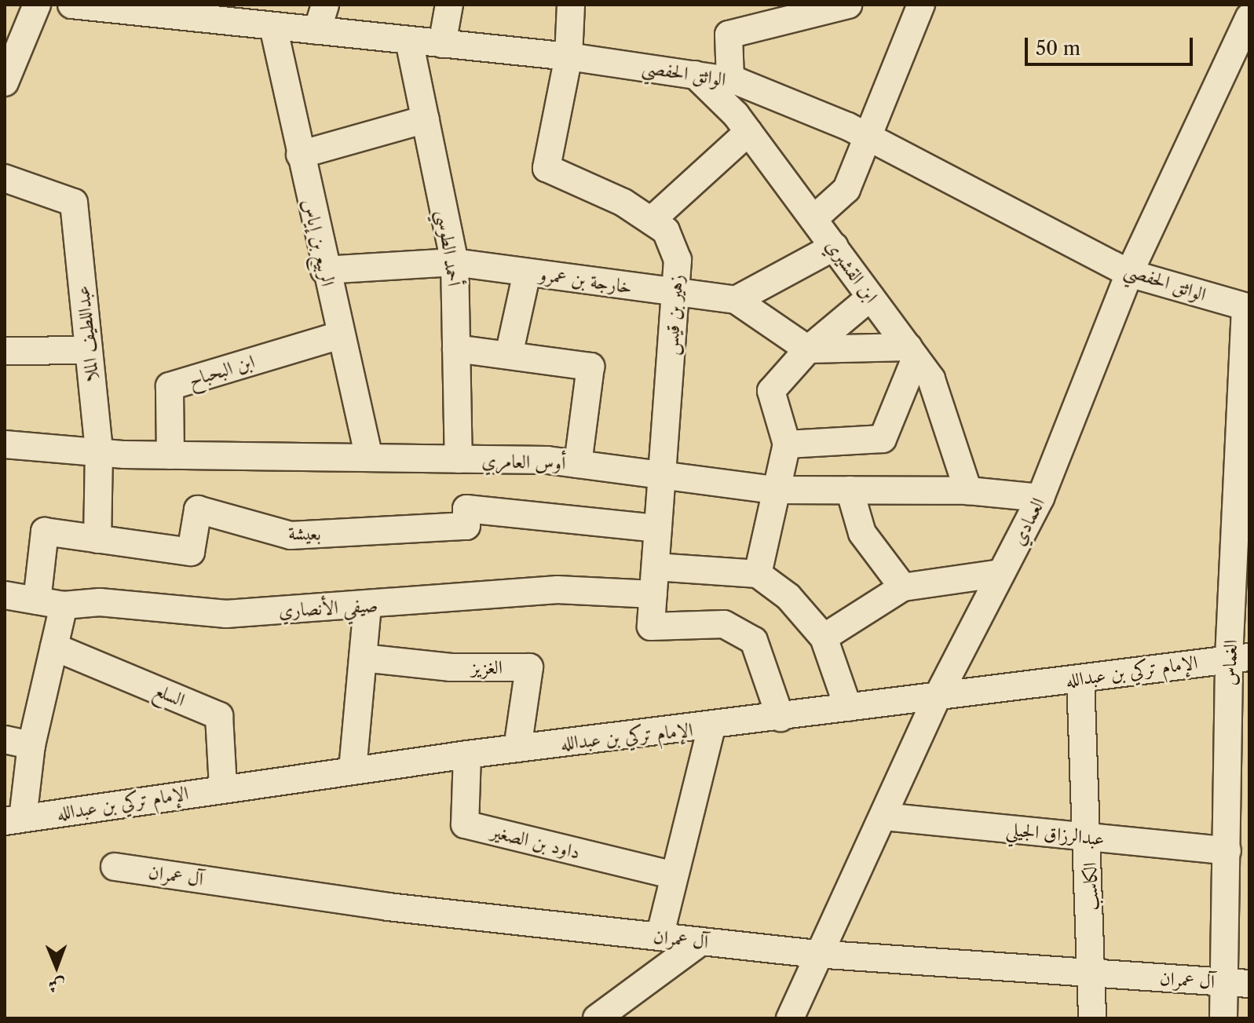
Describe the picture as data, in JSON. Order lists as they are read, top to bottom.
{
  "streets": {
    "street": [
      "الواثق الحفصي",
      "الربيع بن إياس",
      "أحمد الطوسي",
      "ابن القشيري",
      "خارجة بن عمرو",
      "زهير بن قيس",
      "عبداللطيف الملا",
      "ابن البحباح",
      "أوس العامري",
      "العمادي",
      "بعيشة",
      "صيفي الأنصاري",
      "الغماس",
      "الغزيز",
      "الإمام تركي بن عبدالله",
      "السلع",
      "عبدالرزاق الجيلي",
      "داود بن الصغير",
      "آل عمران",
      "الكاسب"
    ]
  },
  "crossings": [
    ["الواثق الحفصي", "الربيع بن إياس"],
    ["الواثق الحفصي", "أحمد الطوسي"],
    ["الواثق الحفصي", "ابن القشيري"],
    ["الواثق الحفصي", "زهير بن قيس"],
    ["الواثق الحفصي", "العمادي"],
    ["الواثق الحفصي", "الغماس"],
    ["الربيع بن إياس", "خارجة بن عمرو"],
    ["الربيع بن إياس", "ابن البحباح"],
    ["الربيع بن إياس", "أوس العامري"],
    ["أحمد الطوسي", "خارجة بن عمرو"],
    ["أحمد الطوسي", "أوس العامري"],
    ["ابن القشيري", "أوس العامري"],
    ["خارجة بن عمرو", "زهير بن قيس"],
    ["زهير بن قيس", "أوس العامري"],
    ["زهير بن قيس", "بعيشة"],
    ["زهير بن قيس", "صيفي الأنصاري"],
    ["زهير بن قيس", "الإمام تركي بن عبدالله"],
    ["عبداللطيف الملا", "أوس العامري"],
    ["عبداللطيف الملا", "بعيشة"],
    ["ابن البحباح", "أوس العامري"],
    ["أوس العامري", "العمادي"],
    ["العمادي", "الإمام تركي بن عبدالله"],
    ["العمادي", "عبدالرزاق الجيلي"],
    ["العمادي", "آل عمران"],
    ["بعيشة", "صيفي الأنصاري"],
    ["الغماس", "الإمام تركي بن عبدالله"],
    ["الغماس", "عبدالرزاق الجيلي"],
    ["الغماس", "آل عمران"],
    ["الغزيز", "الإمام تركي بن عبدالله"],
    ["الإمام تركي بن عبدالله", "السلع"],
    ["الإمام تركي بن عبدالله", "داود بن الصغير"],
    ["الإمام تركي بن عبدالله", "الكاسب"],
    ["عبدالرزاق الجيلي", "الكاسب"],
    ["آل عمران", "الكاسب"]
  ],
  "scale_bar": "50 m",
  "north": "bottom"
}
